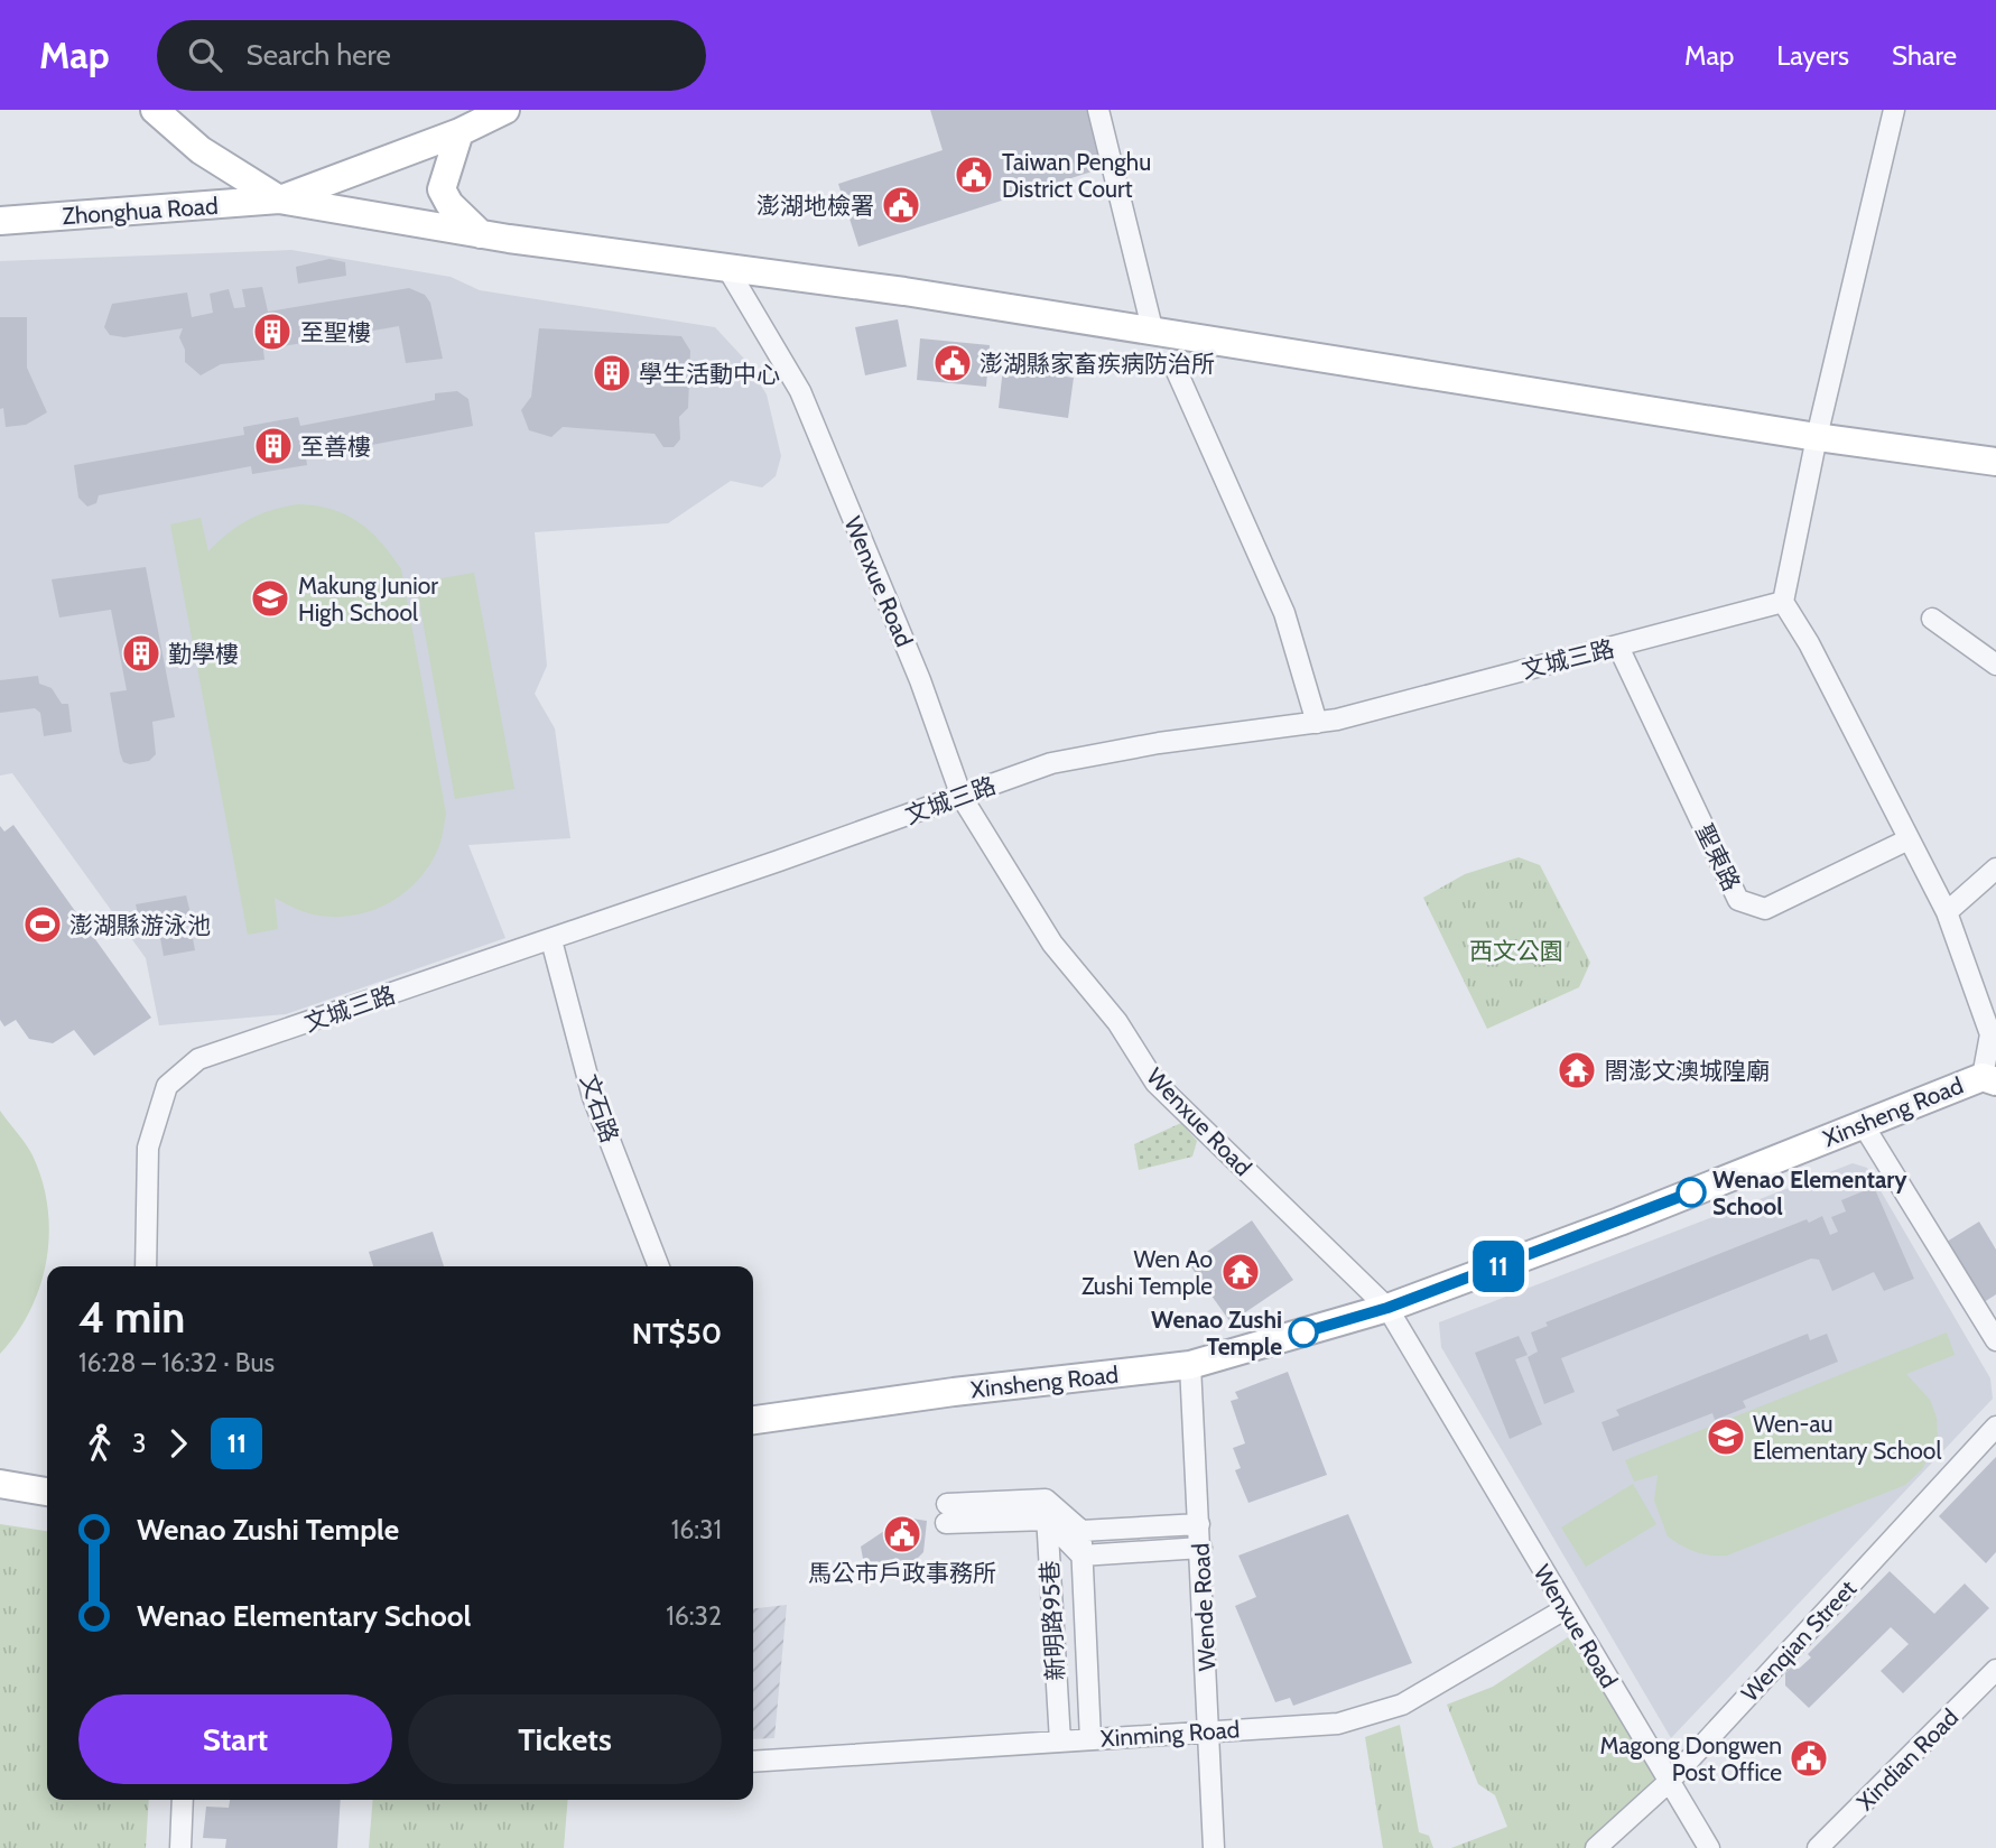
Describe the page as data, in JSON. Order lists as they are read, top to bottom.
{
  "streets": {
    "main road": ["Zhonghua Road", "Xinsheng Road"],
    "street": [
      "Wenxue Road",
      "文城三路",
      "聖東路",
      "文石路",
      "Wende Road",
      "新明路95巷",
      "Wenqian Street",
      "Xinming Road",
      "Xindian Road"
    ]
  },
  "crossings": [
    ["Wenxue Road", "文城三路"],
    ["Wenxue Road", "Xinsheng Road"],
    ["Wenxue Road", "Wenqian Street"],
    ["Wenxue Road", "Xinming Road"],
    ["文城三路", "聖東路"],
    ["文城三路", "文石路"],
    ["Xinsheng Road", "Wende Road"],
    ["Wende Road", "Xinming Road"],
    ["新明路95巷", "Xinming Road"]
  ],
  "parks": ["西文公園"],
  "places": {
    "public building": [
      "Taiwan Penghu District Court",
      "澎湖地檢署",
      "澎湖縣家畜疾病防治所",
      "馬公市戶政事務所",
      "Magong Dongwen Post Office"
    ],
    "building": [
      "至聖樓",
      "學生活動中心",
      "至善樓",
      "勤學樓"
    ],
    "school or university": ["Makung Junior High School", "Wen-au Elementary School"],
    "sports": ["澎湖縣游泳池"],
    "temple": ["閤澎文澳城隍廟", "Wen Ao Zushi Temple"],
    "other": ["Wenao Elementary School", "Wenao Zushi Temple"]
  },
  "lines": ["bus line 11"],
  "page": {
    "header": "Map",
    "search": "Search here",
    "nav": ["Map", "Layers", "Share"],
    "on_map": "11",
    "heading": ["4 min", "16:28 – 16:32 · Bus", "NT$50"],
    "legs": ["3", "11"],
    "list": [
      {
        "name": "Wenao Zushi Temple",
        "value": "16:31"
      },
      {
        "name": "Wenao Elementary School",
        "value": "16:32"
      }
    ],
    "buttons": ["Start", "Tickets"]
  }
}
